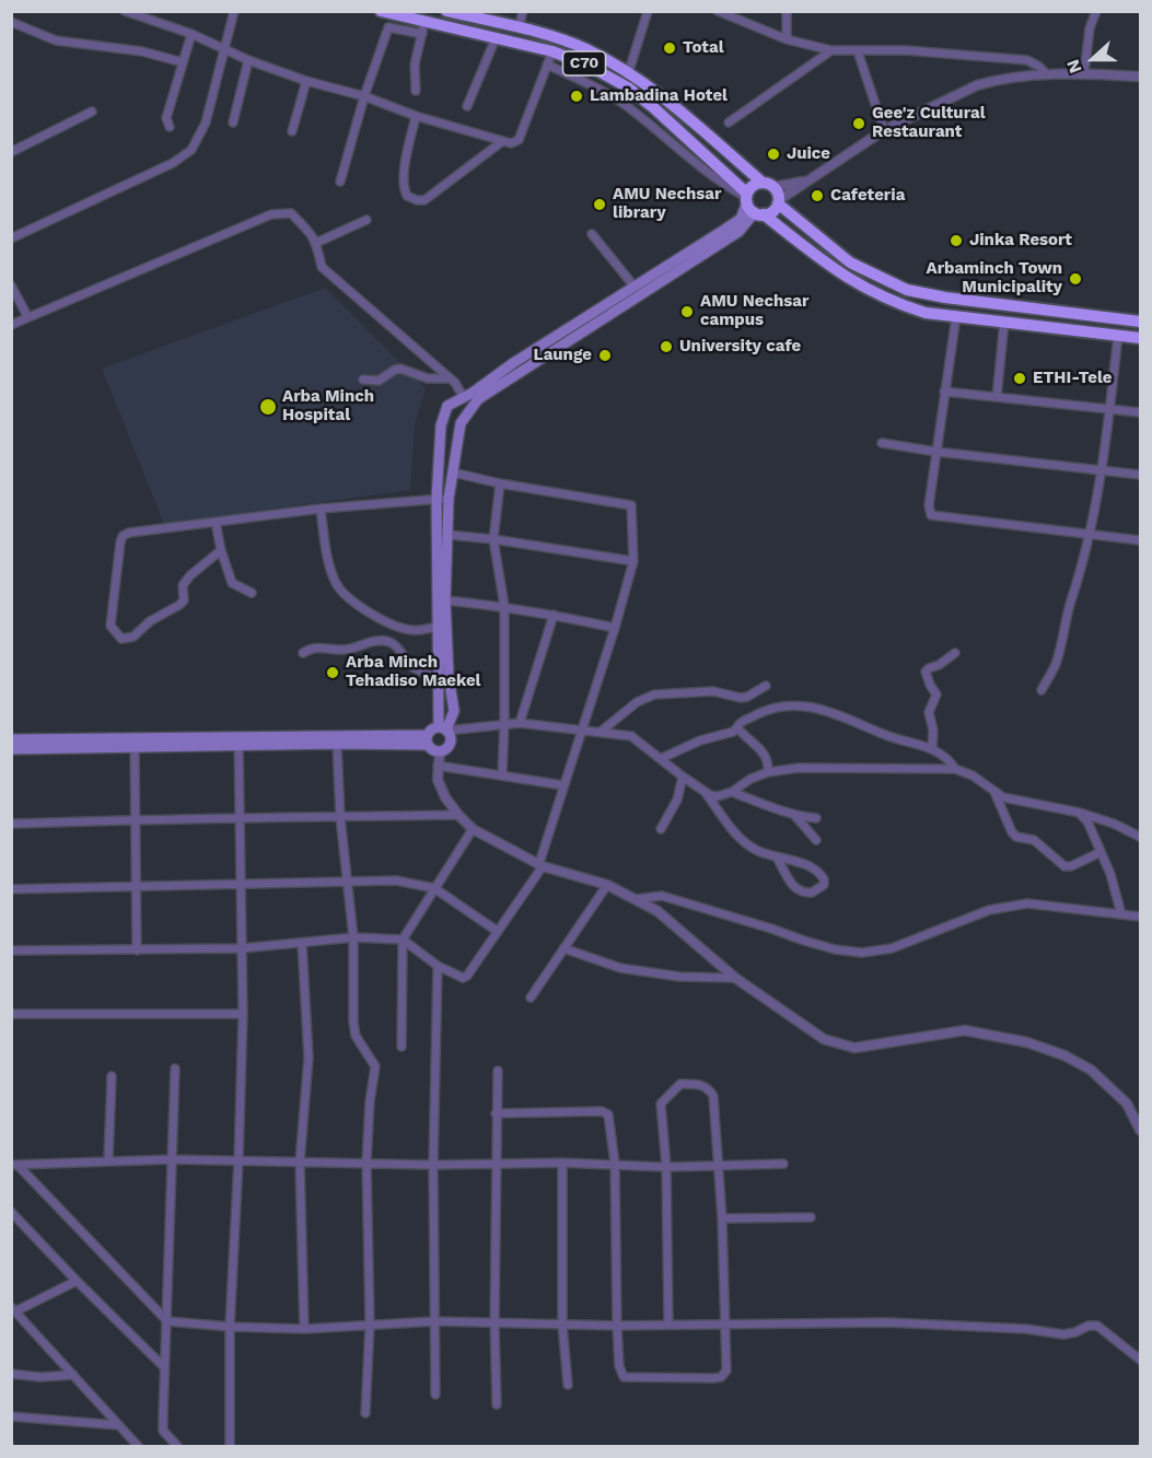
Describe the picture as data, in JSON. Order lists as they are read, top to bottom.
{
  "streets": {
    "highway": ["C70"]
  },
  "places": [
    "Total",
    "Lambadina Hotel",
    "Gee'z Cultural Restaurant",
    "Juice",
    "Cafeteria",
    "AMU Nechsar library",
    "Jinka Resort",
    "Arbaminch Town Municipality",
    "AMU Nechsar campus",
    "University cafe",
    "Launge",
    "ETHI-Tele",
    "Arba Minch Hospital",
    "Arba Minch Tehadiso Maekel"
  ],
  "north": "left"
}
